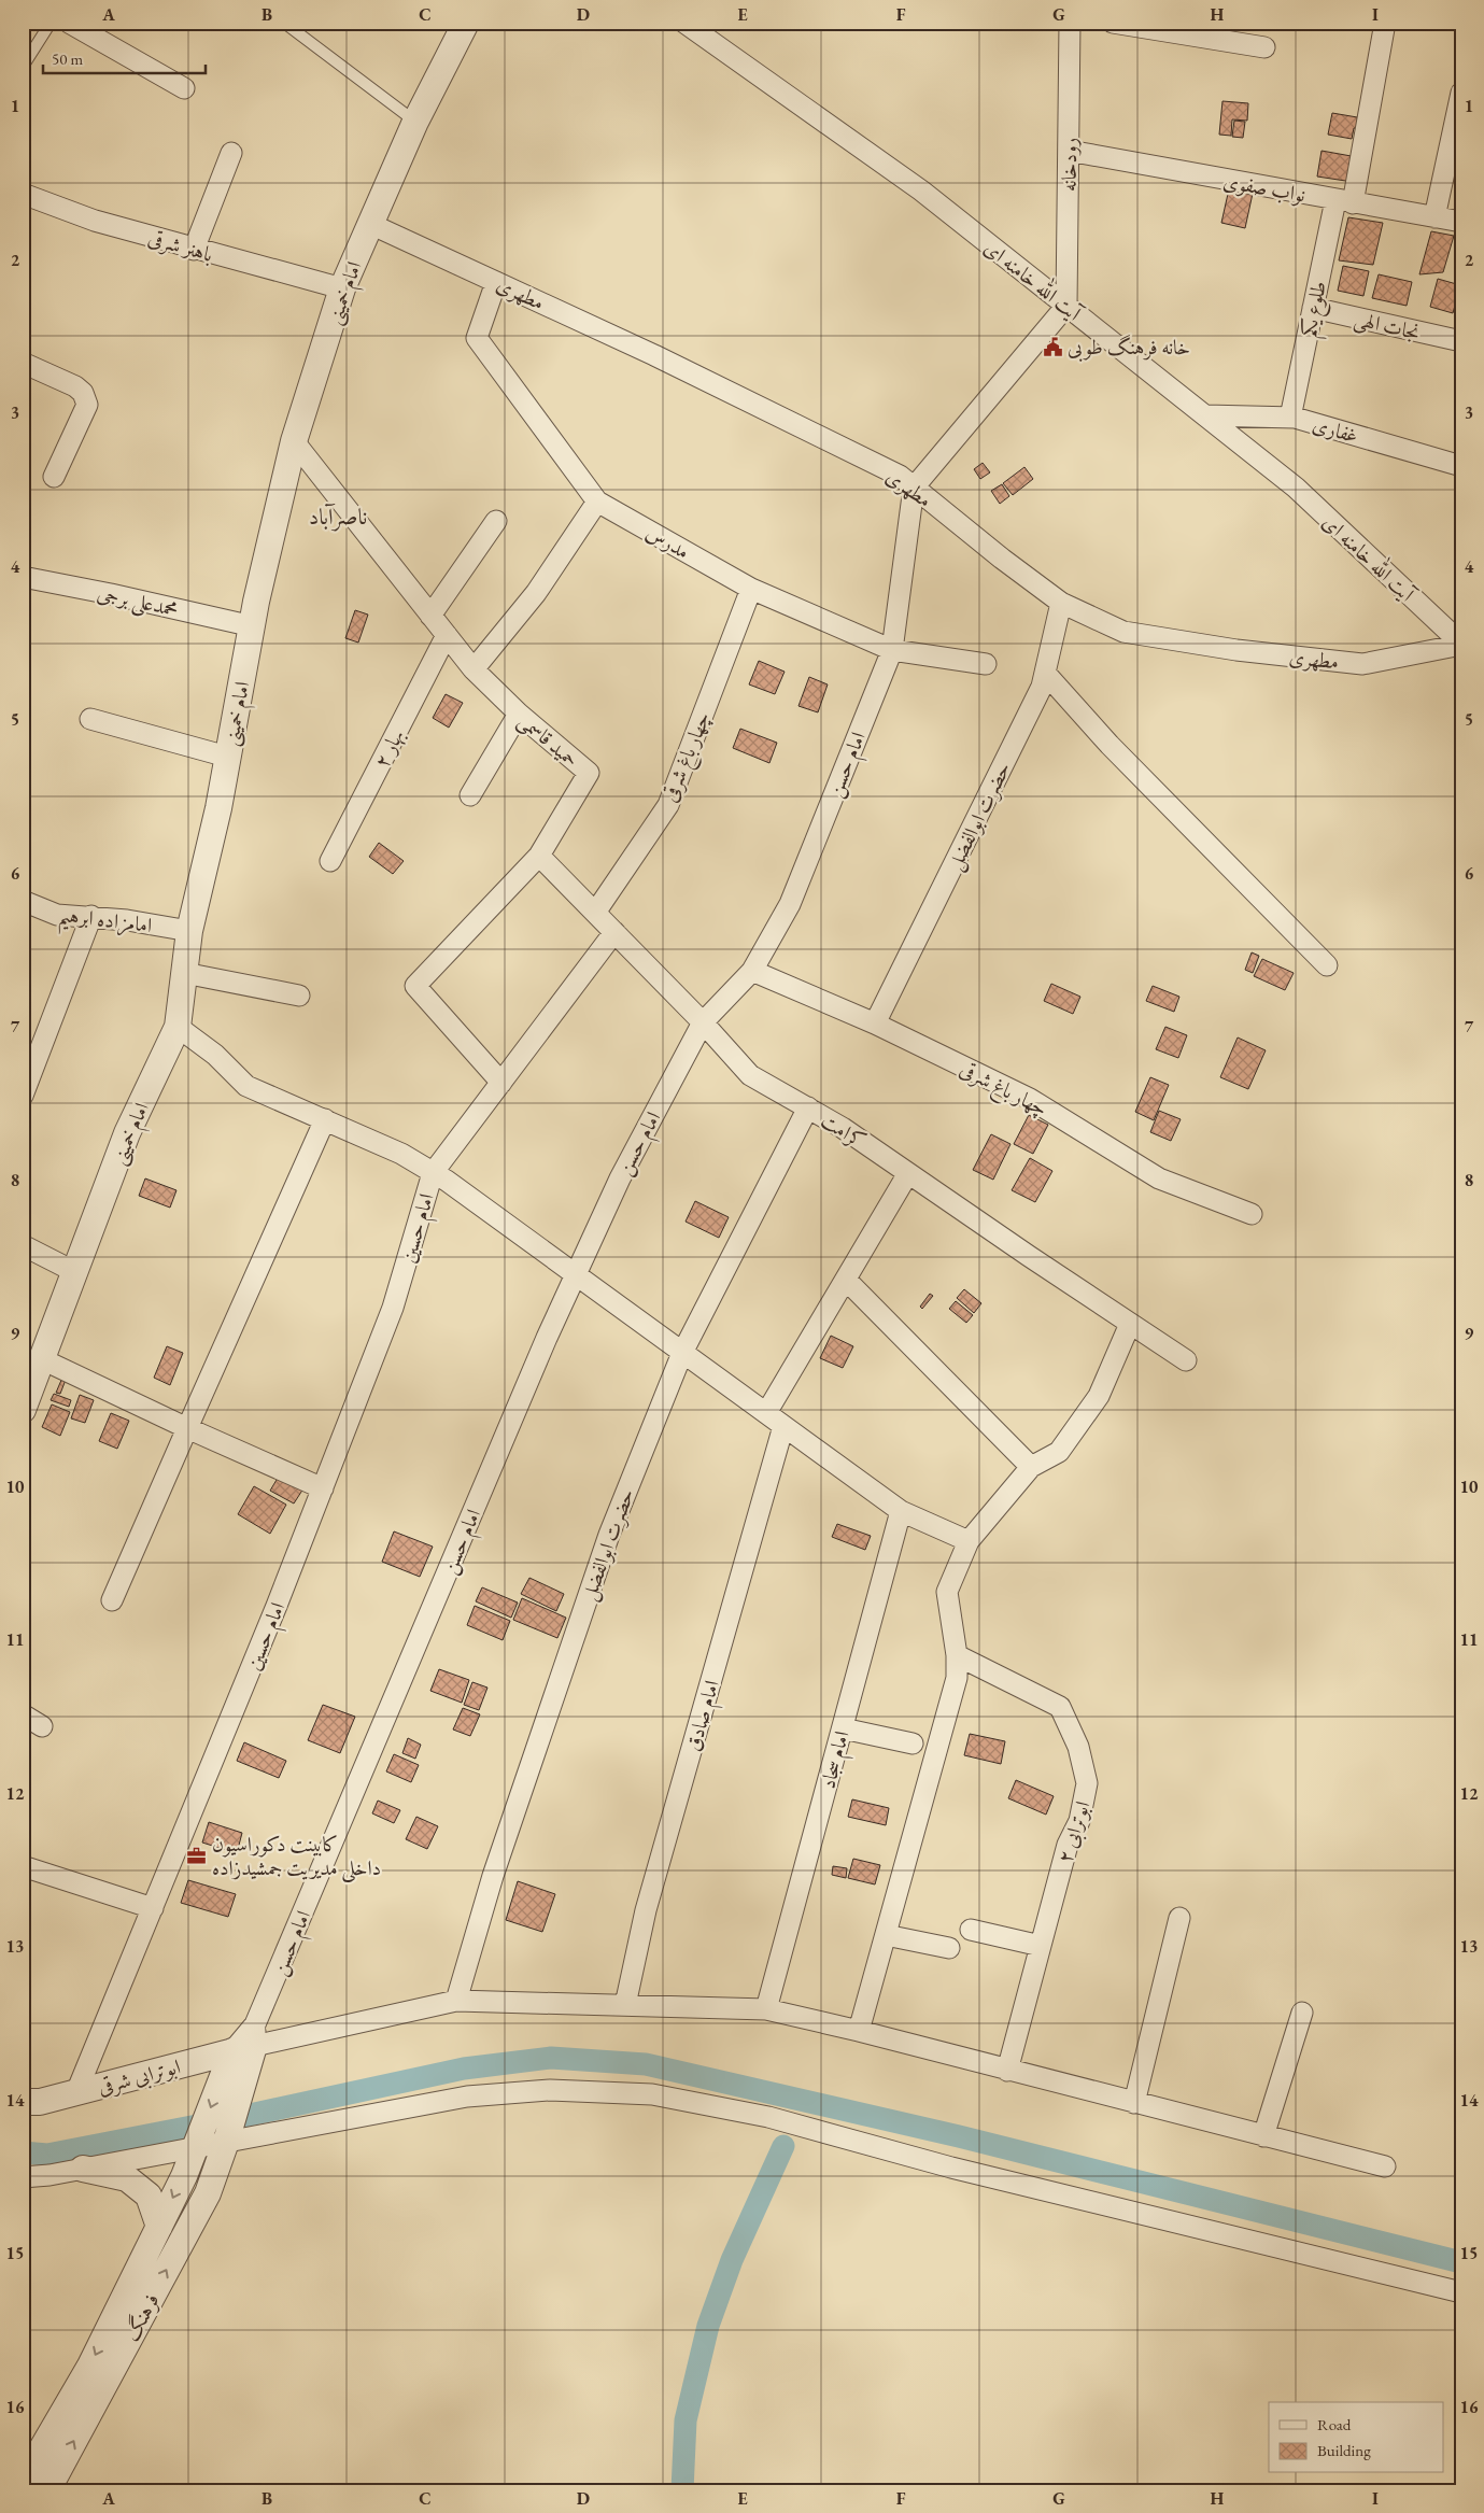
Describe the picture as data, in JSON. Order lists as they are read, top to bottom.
{
  "streets": {
    "street": [
      "رودخانه",
      "نواب صفوی",
      "باهنر شرقی",
      "آیت الله خامنه ای",
      "امام خمینی",
      "مطهری",
      "طلوع یکم",
      "نجات الهی",
      "غفاری",
      "مدرس",
      "محمدعلی برجی",
      "حمید قاسمی",
      "بهار ۲",
      "چهار باغ شرقی",
      "امام حسن",
      "حضرت ابوالفضل",
      "امامزاده ابرهیم",
      "کرامت",
      "امام حسین",
      "امام صادق",
      "امام سجاد",
      "ابوترابی ۲",
      "ابوترابی شرقی",
      "فرهنگ"
    ]
  },
  "crossings": [
    ["رودخانه", "نواب صفوی"],
    ["رودخانه", "آیت الله خامنه ای"],
    ["نواب صفوی", "طلوع یکم"],
    ["باهنر شرقی", "امام خمینی"],
    ["آیت الله خامنه ای", "مطهری"],
    ["آیت الله خامنه ای", "غفاری"],
    ["امام خمینی", "مطهری"],
    ["امام خمینی", "محمدعلی برجی"],
    ["امام خمینی", "حمید قاسمی"],
    ["امام خمینی", "امامزاده ابرهیم"],
    ["مطهری", "مدرس"],
    ["مطهری", "امام حسن"],
    ["مطهری", "حضرت ابوالفضل"],
    ["طلوع یکم", "نجات الهی"],
    ["طلوع یکم", "غفاری"],
    ["مدرس", "چهار باغ شرقی"],
    ["مدرس", "امام حسن"],
    ["حمید قاسمی", "بهار ۲"],
    ["حمید قاسمی", "کرامت"],
    ["چهار باغ شرقی", "امام حسن"],
    ["چهار باغ شرقی", "حضرت ابوالفضل"],
    ["چهار باغ شرقی", "کرامت"],
    ["امام حسن", "کرامت"],
    ["امام حسن", "ابوترابی شرقی"],
    ["امام حسن", "فرهنگ"],
    ["حضرت ابوالفضل", "کرامت"],
    ["امام حسین", "ابوترابی شرقی"],
    ["ابوترابی شرقی", "فرهنگ"]
  ],
  "districts": ["ناصرآباد"],
  "places": {
    "public building": ["خانه فرهنگ طوبی"],
    "office": ["کابینت دکوراسیون داخلی مدیریت جمشیدزاده"]
  },
  "legend": ["Road", "Building"],
  "scale_bar": "50 m",
  "grid": {
    "columns": [
      "A",
      "B",
      "C",
      "D",
      "E",
      "F",
      "G",
      "H",
      "I"
    ],
    "rows": [
      "1",
      "2",
      "3",
      "4",
      "5",
      "6",
      "7",
      "8",
      "9",
      "10",
      "11",
      "12",
      "13",
      "14",
      "15",
      "16"
    ]
  }
}
